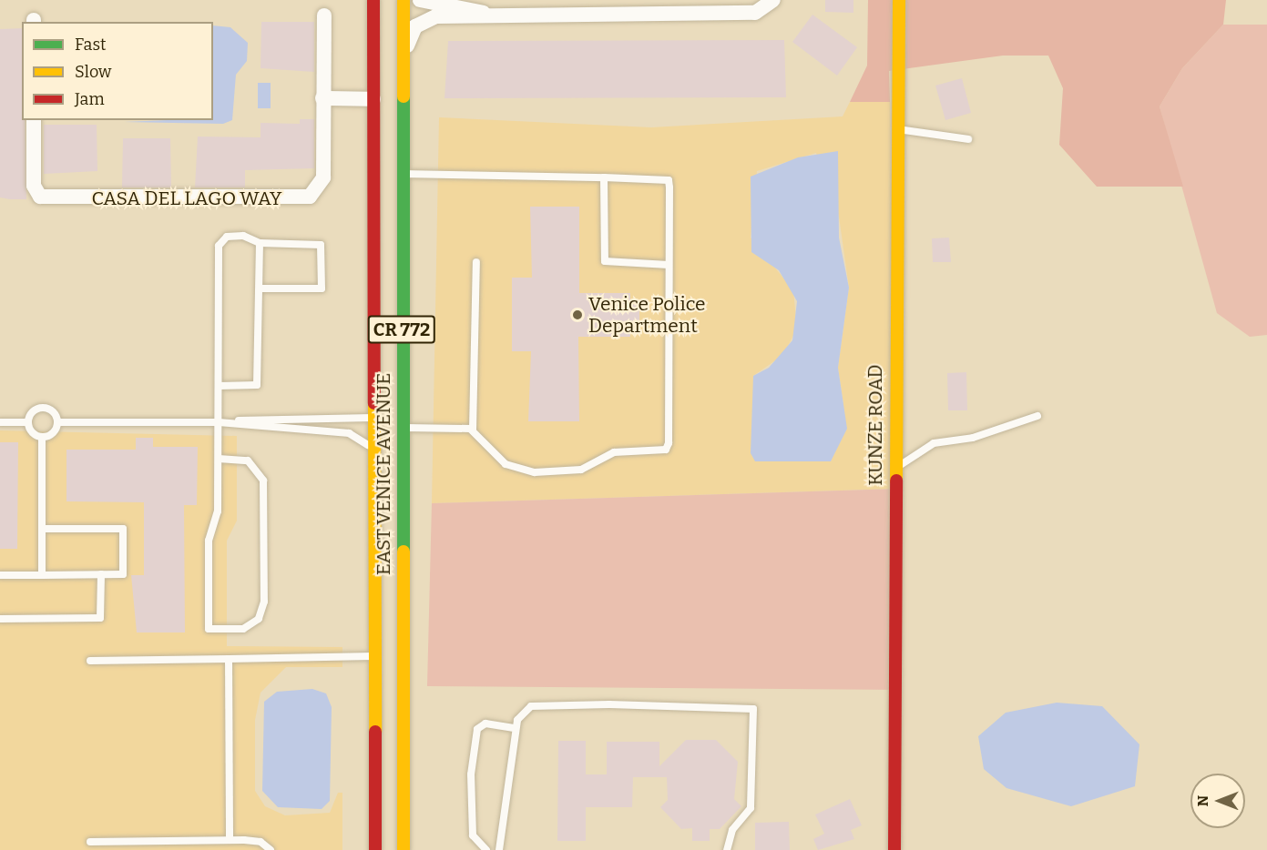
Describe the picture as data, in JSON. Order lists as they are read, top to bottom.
{
  "streets": {
    "main road": ["CR 772", "KUNZE ROAD", "EAST VENICE AVENUE"],
    "street": ["CASA DEL LAGO WAY"]
  },
  "places": ["Venice Police Department"],
  "legend": ["Fast", "Slow", "Jam"],
  "north": "left"
}
